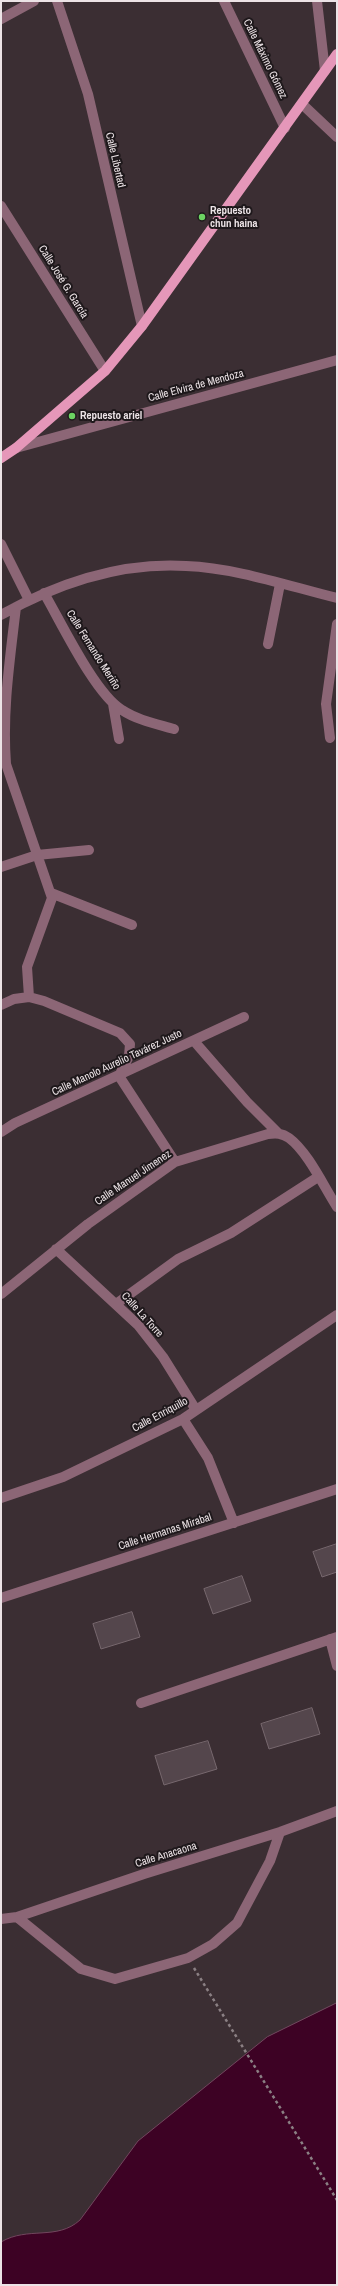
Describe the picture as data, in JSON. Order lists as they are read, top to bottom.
{
  "streets": {
    "street": [
      "Calle Máximo Gómez",
      "Calle Libertad",
      "Calle José G. García",
      "Calle Elvira de Mendoza",
      "Calle Fernando Meriño",
      "Calle Manolo Aurelio Tavárez Justo",
      "Calle Manuel Jimenez",
      "Calle La Torre",
      "Calle Enriquillo",
      "Calle Hermanas Mirabal",
      "Calle Anacaona"
    ]
  },
  "crossings": [
    ["Calle Manuel Jimenez", "Calle La Torre"],
    ["Calle La Torre", "Calle Enriquillo"]
  ],
  "places": ["Repuesto chun haina", "Repuesto ariel"]
}
